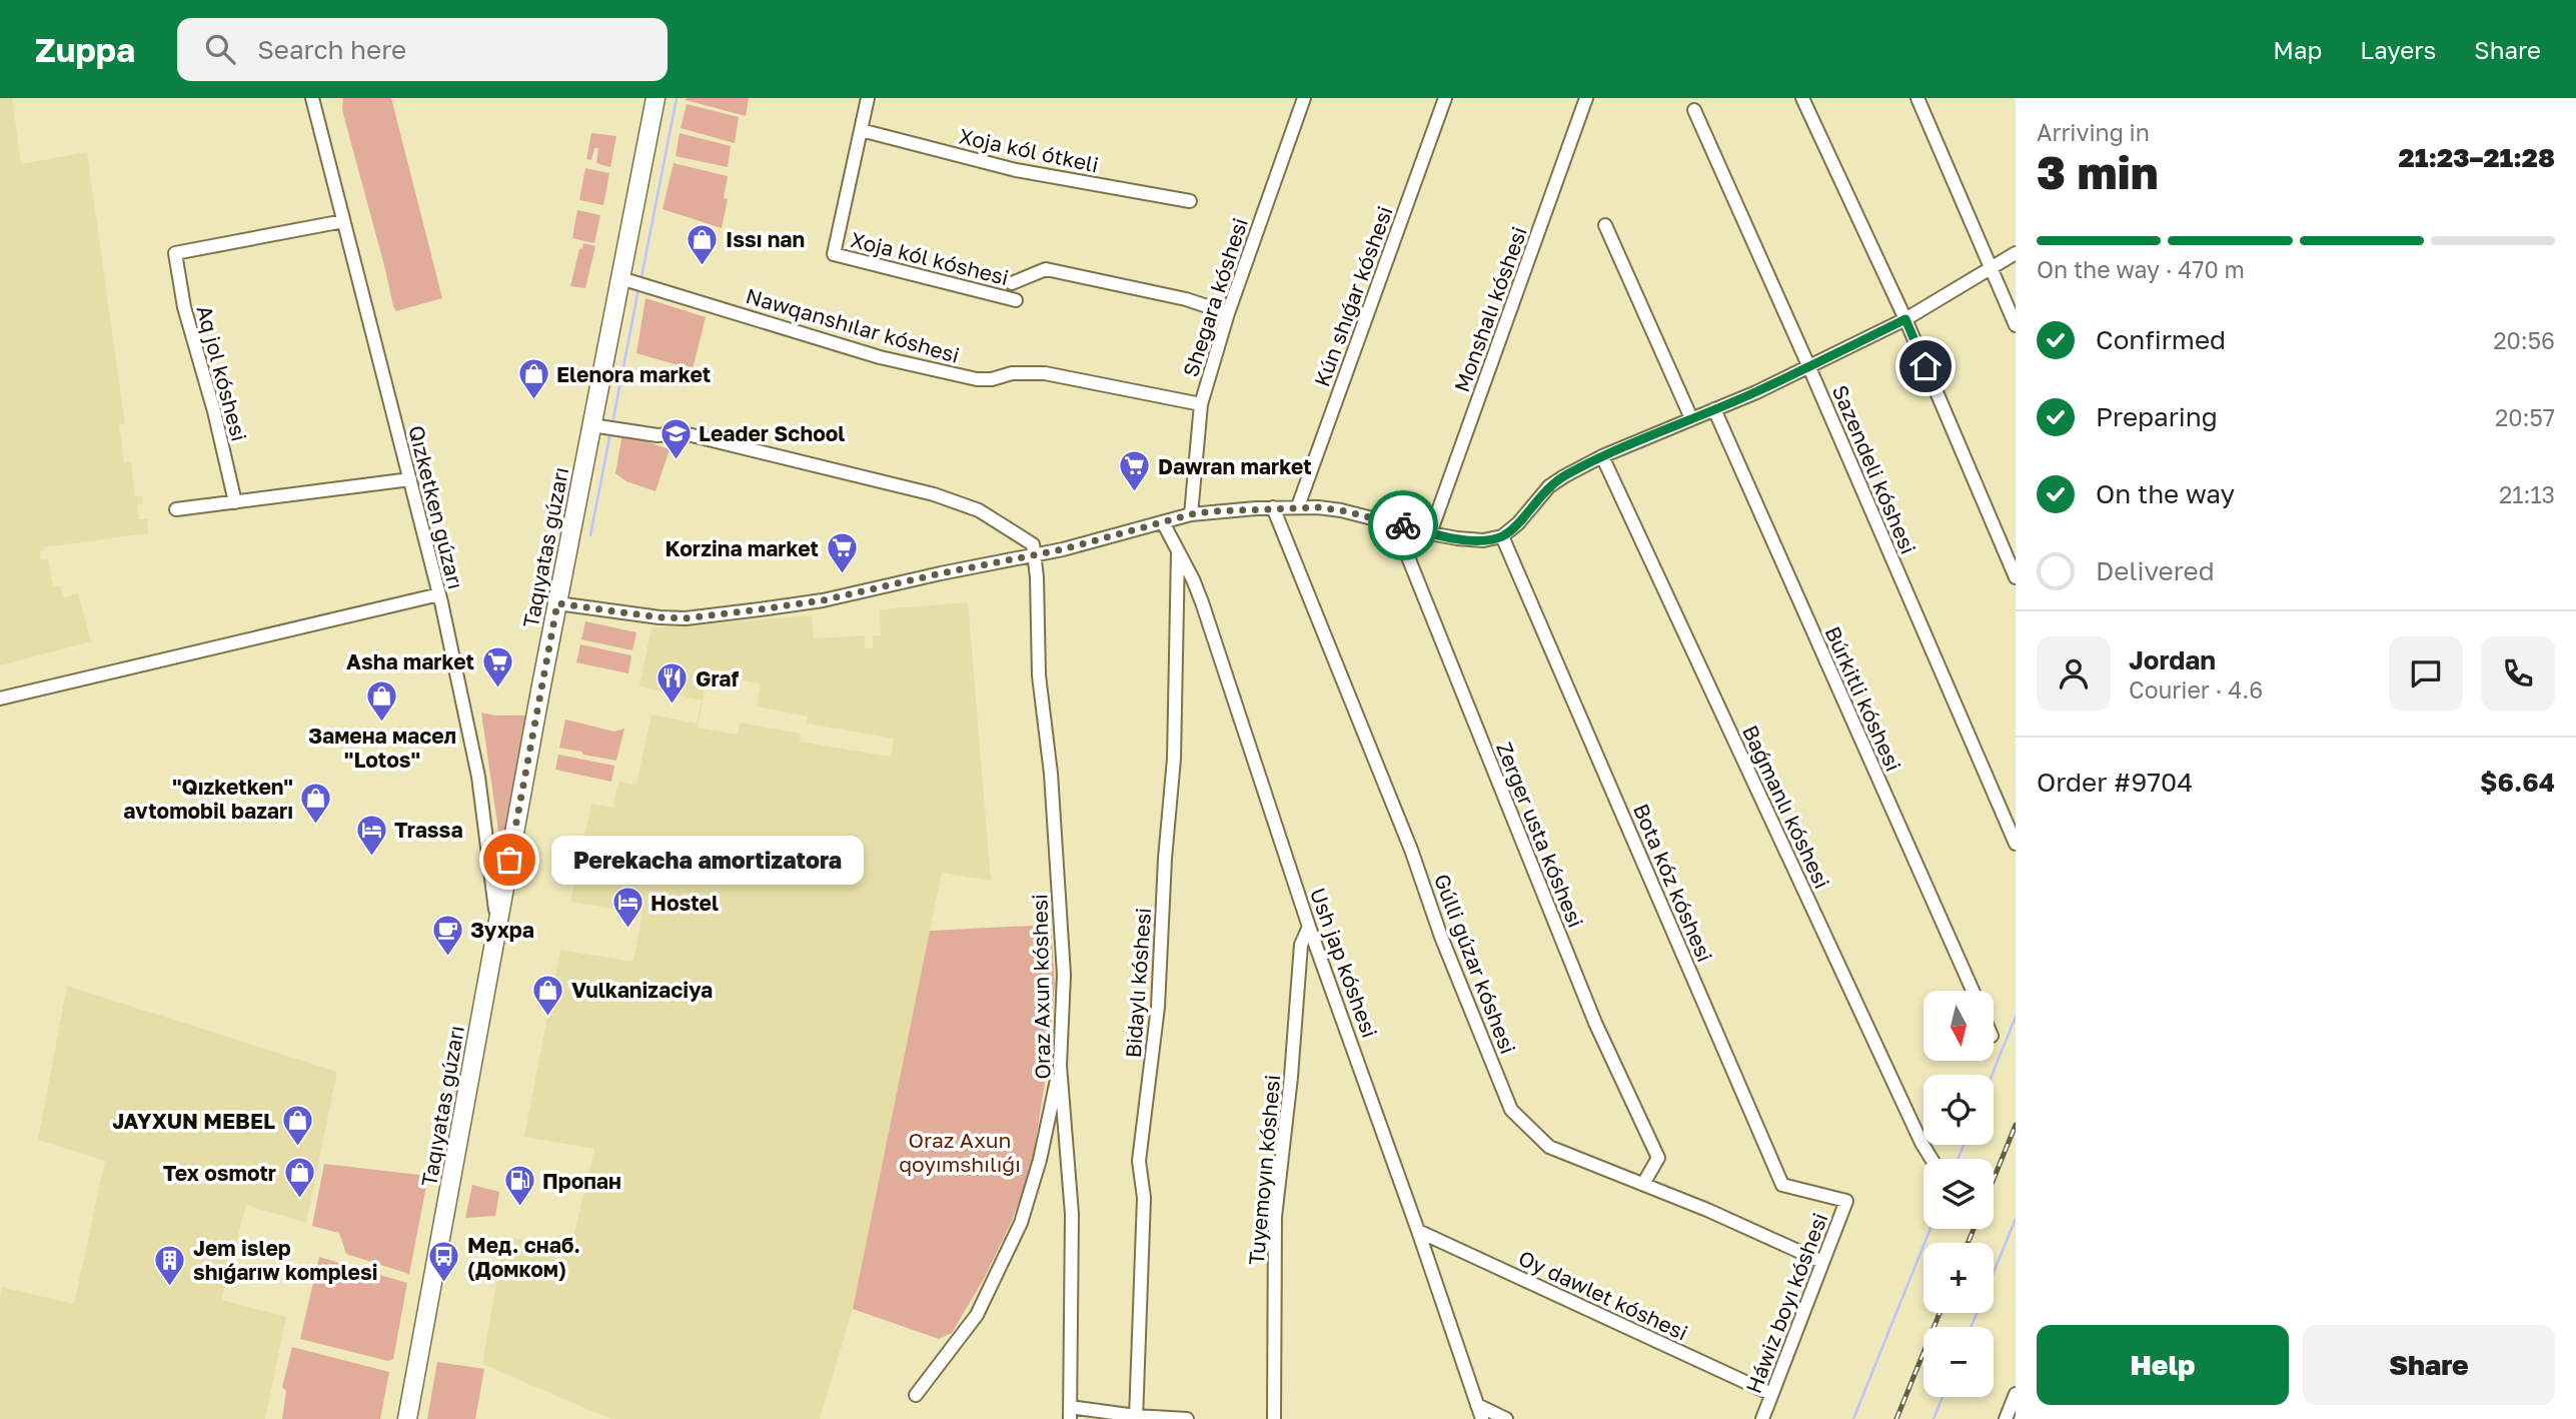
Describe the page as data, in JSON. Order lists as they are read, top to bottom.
{
  "streets": {
    "highway": ["Taqıyatas gúzarı"],
    "street": [
      "Xoja kól ótkeli",
      "Xoja kól kóshesi",
      "Kún shıǵar kóshesi",
      "Shegara kóshesi",
      "Monshalı kóshesi",
      "Nawqanshılar kóshesi",
      "Aq jol kóshesi",
      "Sazendeli kóshesi",
      "Qızketken gúzarı",
      "Búrkitli kóshesi",
      "Baǵmanlı kóshesi",
      "Zerger usta kóshesi",
      "Bota kóz kóshesi",
      "Ush jap kóshesi",
      "Gúlli gúzar kóshesi",
      "Bidaylı kóshesi",
      "Oraz Axun kóshesi",
      "Tuyemoyın kóshesi",
      "Oy dawlet kóshesi",
      "Háwiz boyı kóshesi"
    ]
  },
  "crossings": [
    ["Xoja kól ótkeli", "Xoja kól kóshesi"],
    ["Xoja kól kóshesi", "Shegara kóshesi"],
    ["Shegara kóshesi", "Nawqanshılar kóshesi"],
    ["Nawqanshılar kóshesi", "Taqıyatas gúzarı"],
    ["Aq jol kóshesi", "Qızketken gúzarı"],
    ["Qızketken gúzarı", "Taqıyatas gúzarı"],
    ["Zerger usta kóshesi", "Gúlli gúzar kóshesi"],
    ["Bota kóz kóshesi", "Háwiz boyı kóshesi"],
    ["Ush jap kóshesi", "Bidaylı kóshesi"],
    ["Ush jap kóshesi", "Tuyemoyın kóshesi"],
    ["Ush jap kóshesi", "Oy dawlet kóshesi"],
    ["Gúlli gúzar kóshesi", "Háwiz boyı kóshesi"],
    ["Oy dawlet kóshesi", "Háwiz boyı kóshesi"]
  ],
  "parks": ["Oraz Axun qoyımshılıǵı"],
  "places": {
    "shop": [
      "Issı nan",
      "Elenora market",
      "Замена масел \"Lotos\"",
      "\"Qızketken\" avtomobil bazarı",
      "Vulkanizaciya",
      "JAYXUN MEBEL",
      "Tex osmotr"
    ],
    "school or university": ["Leader School"],
    "supermarket": ["Dawran market", "Korzina market", "Asha market"],
    "restaurant": ["Graf"],
    "hotel": ["Trassa", "Hostel"],
    "other": ["Perekacha amortizatora"],
    "cafe": ["Зухра"],
    "fuel station": ["Пропан"],
    "bus stop": ["Мед. снаб. (Домком)"],
    "building": ["Jem islep shıǵarıw komplesi"]
  },
  "north": "bottom",
  "page": {
    "header": "Zuppa",
    "search": "Search here",
    "nav": ["Map", "Layers", "Share"],
    "heading": ["3 min", "Arriving in", "21:23–21:28"],
    "panel": [
      "Jordan",
      "Courier · 4.6",
      "Order #9704",
      "$6.64"
    ],
    "bar": "On the way · 470 m",
    "list": [
      ["Confirmed", "20:56"],
      ["Preparing", "20:57"],
      ["On the way", "21:13"],
      "Delivered"
    ],
    "bubble": "Perekacha amortizatora",
    "map_buttons": ["+", "−"],
    "buttons": ["Help", "Share"]
  }
}
